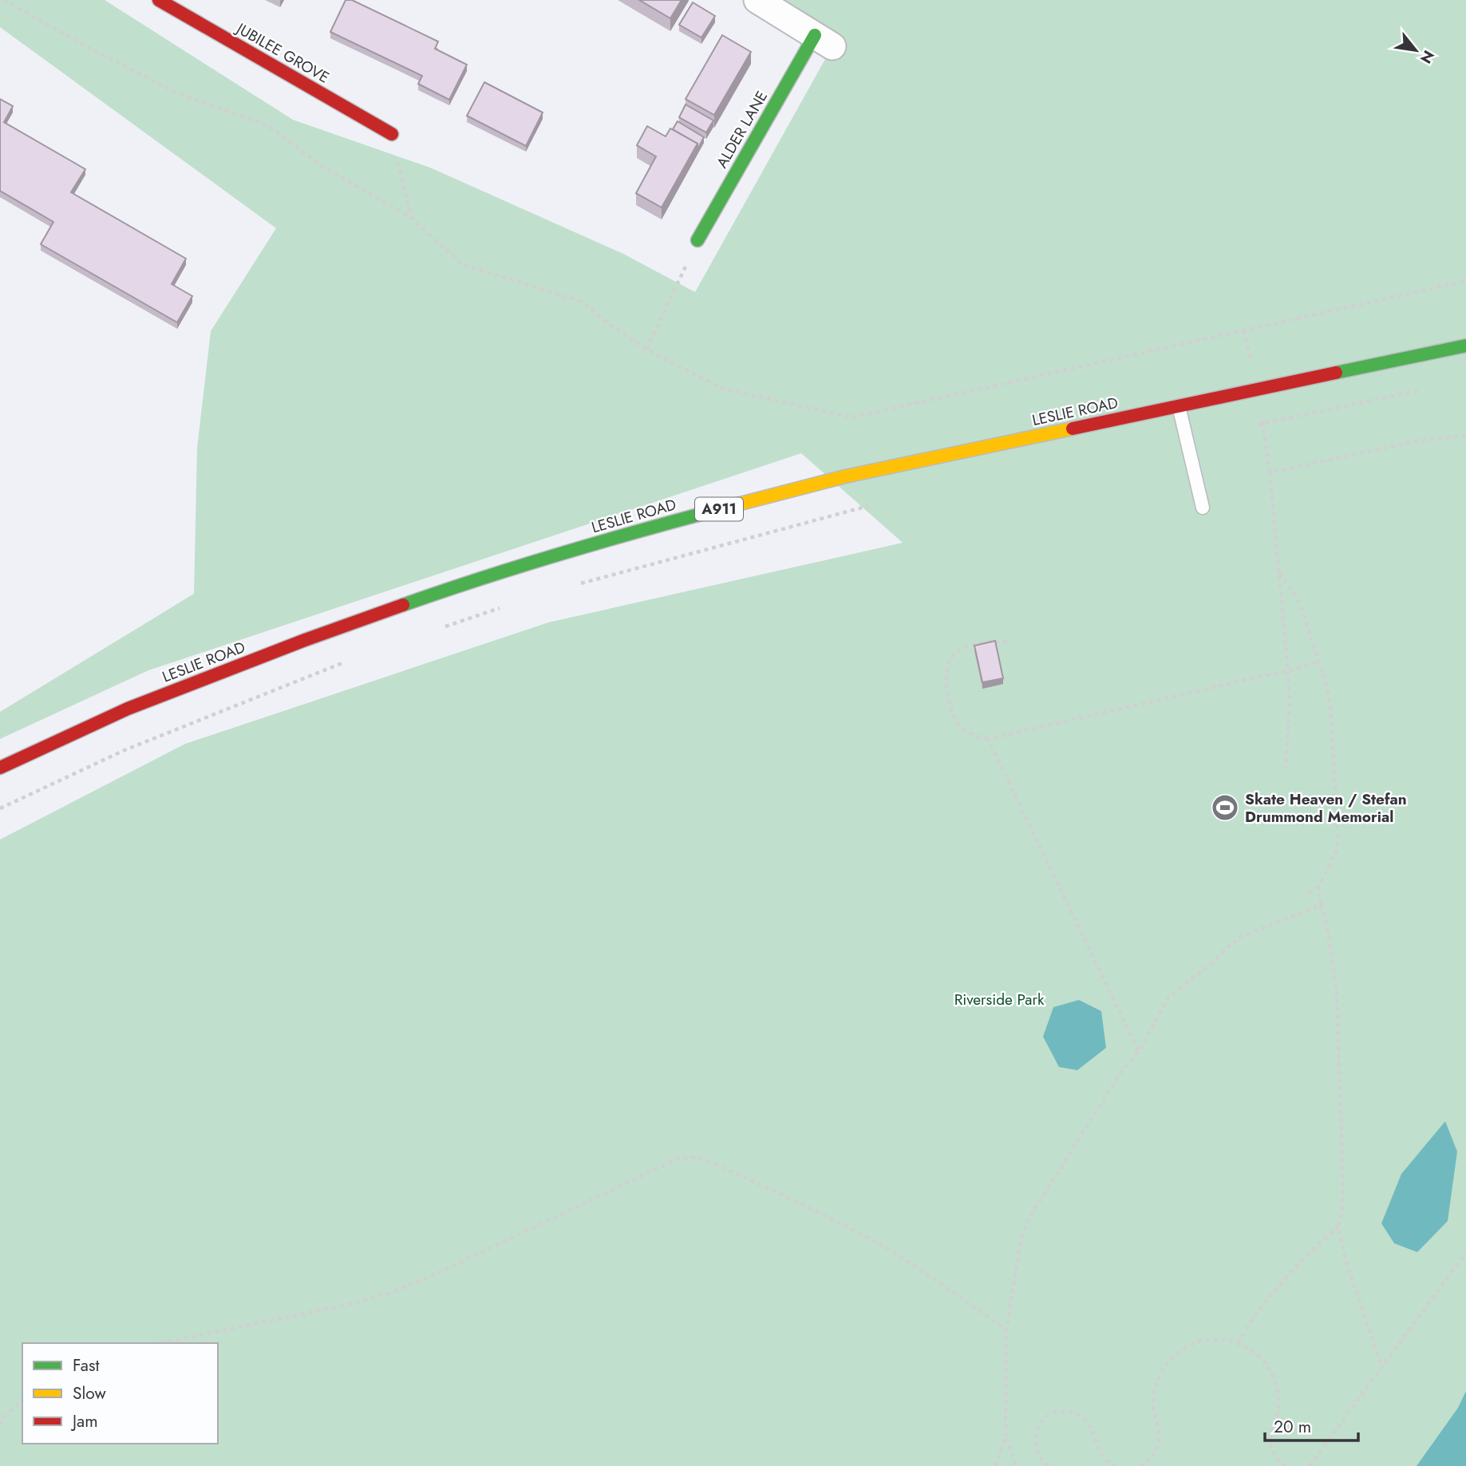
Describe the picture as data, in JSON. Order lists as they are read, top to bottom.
{
  "streets": {
    "main road": [
      "JUBILEE GROVE",
      "ALDER LANE",
      "LESLIE ROAD",
      "A911"
    ]
  },
  "parks": ["Riverside Park"],
  "places": {
    "sports": ["Skate Heaven / Stefan Drummond Memorial"]
  },
  "legend": ["Fast", "Slow", "Jam"],
  "scale_bar": "20 m",
  "north": "bottom right"
}
